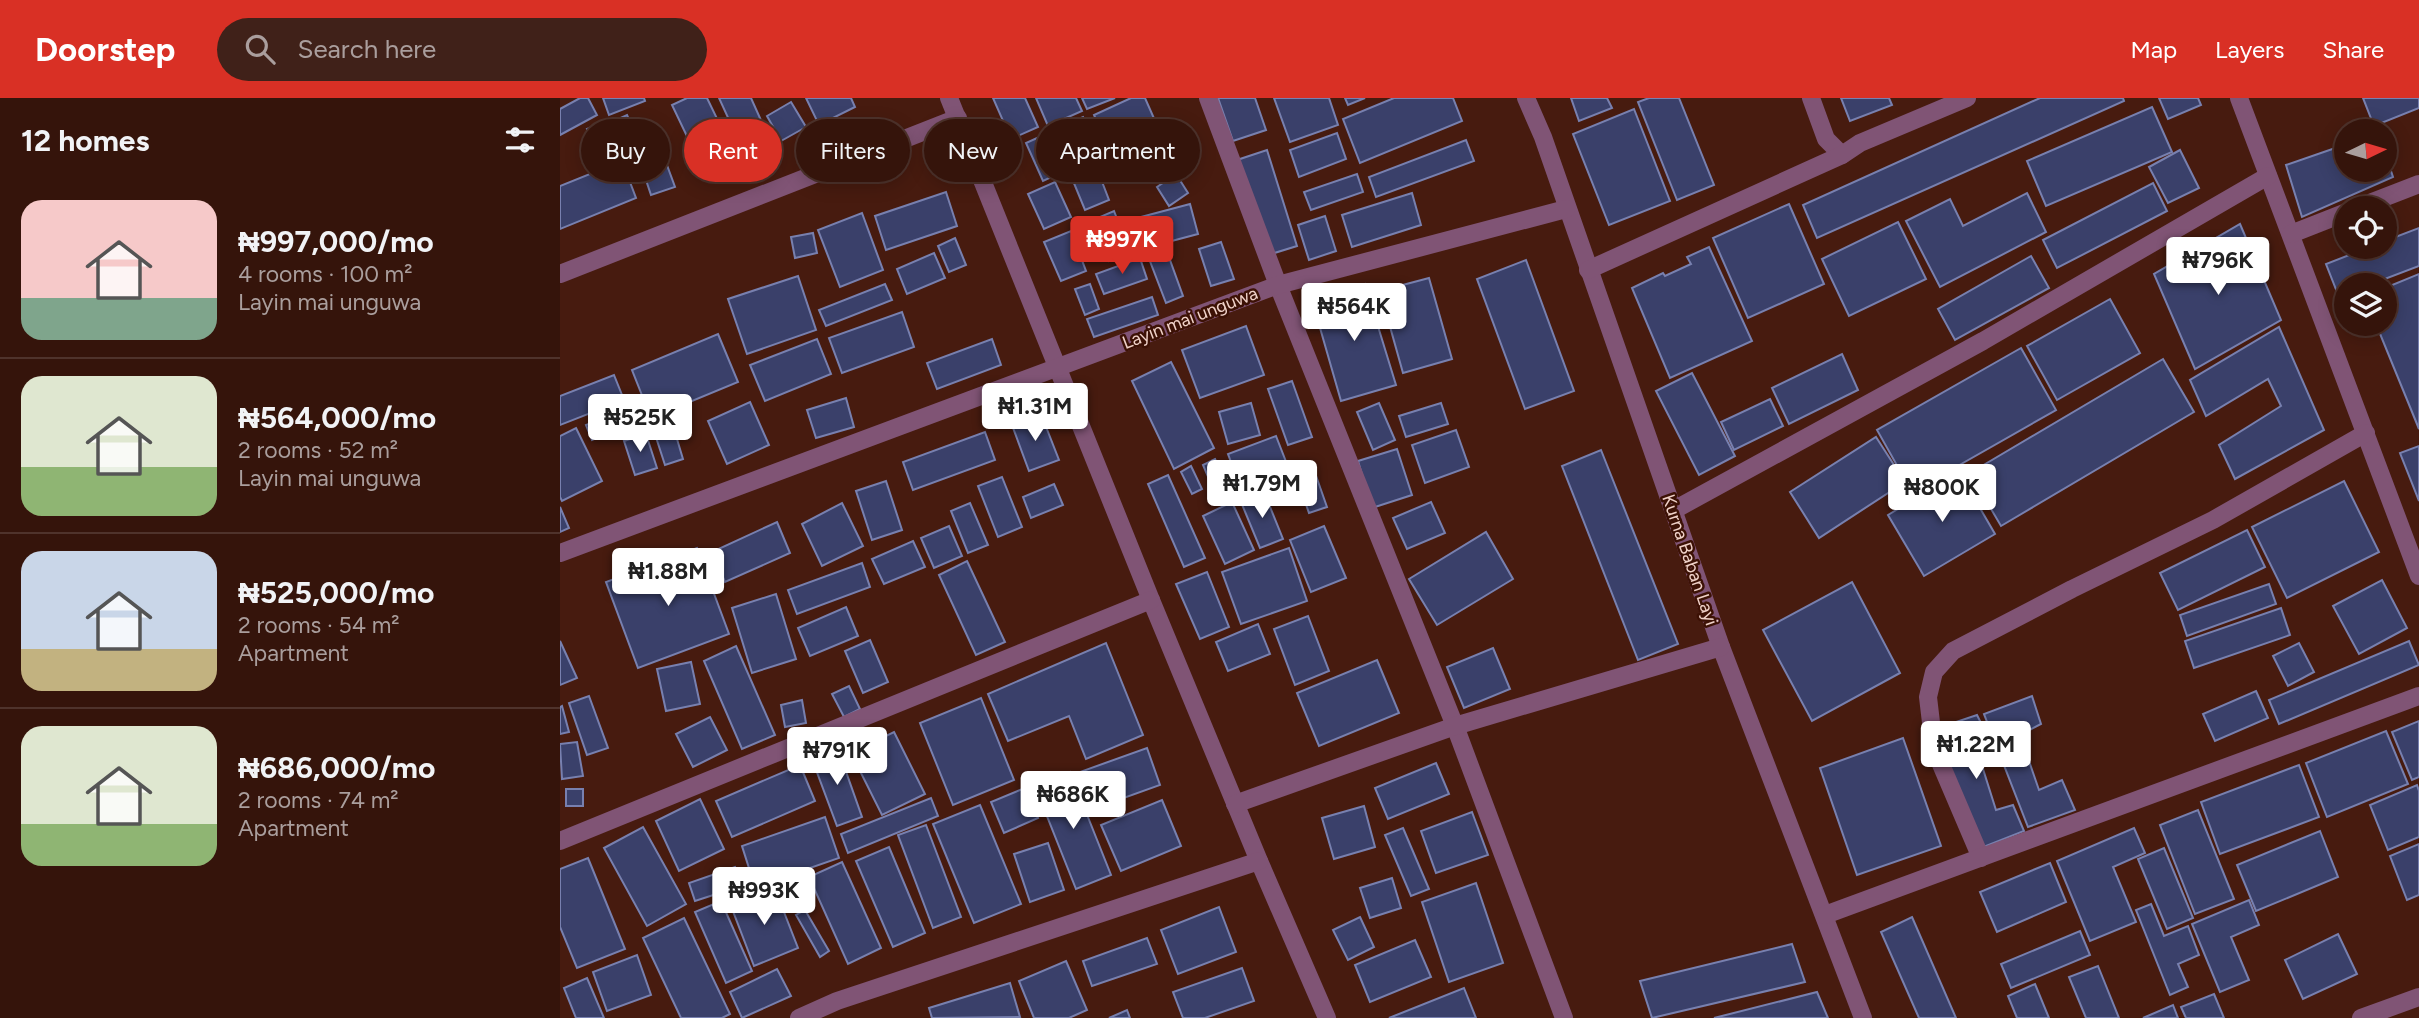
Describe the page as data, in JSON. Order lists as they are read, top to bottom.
{
  "streets": {
    "street": ["Layin mai unguwa", "Kurna Baban Layi"]
  },
  "crossings": [
    ["Layin mai unguwa", "Kurna Baban Layi"]
  ],
  "north": "right",
  "page": {
    "header": "Doorstep",
    "search": "Search here",
    "nav": ["Map", "Layers", "Share"],
    "heading": "12 homes",
    "chip": [
      "Buy",
      "Rent",
      "Filters",
      "New",
      "Apartment"
    ],
    "list": [
      {
        "name": "₦997,000/mo",
        "note": "4 rooms · 100 m² · Layin mai unguwa"
      },
      {
        "name": "₦564,000/mo",
        "note": "2 rooms · 52 m² · Layin mai unguwa"
      },
      {
        "name": "₦525,000/mo",
        "note": "2 rooms · 54 m² · Apartment"
      },
      {
        "name": "₦686,000/mo",
        "note": "2 rooms · 74 m² · Apartment"
      }
    ],
    "price": [
      "₦997K",
      "₦796K",
      "₦564K",
      "₦1.31M",
      "₦525K",
      "₦1.79M",
      "₦800K",
      "₦1.88M",
      "₦1.22M",
      "₦791K",
      "₦686K",
      "₦993K"
    ]
  }
}
